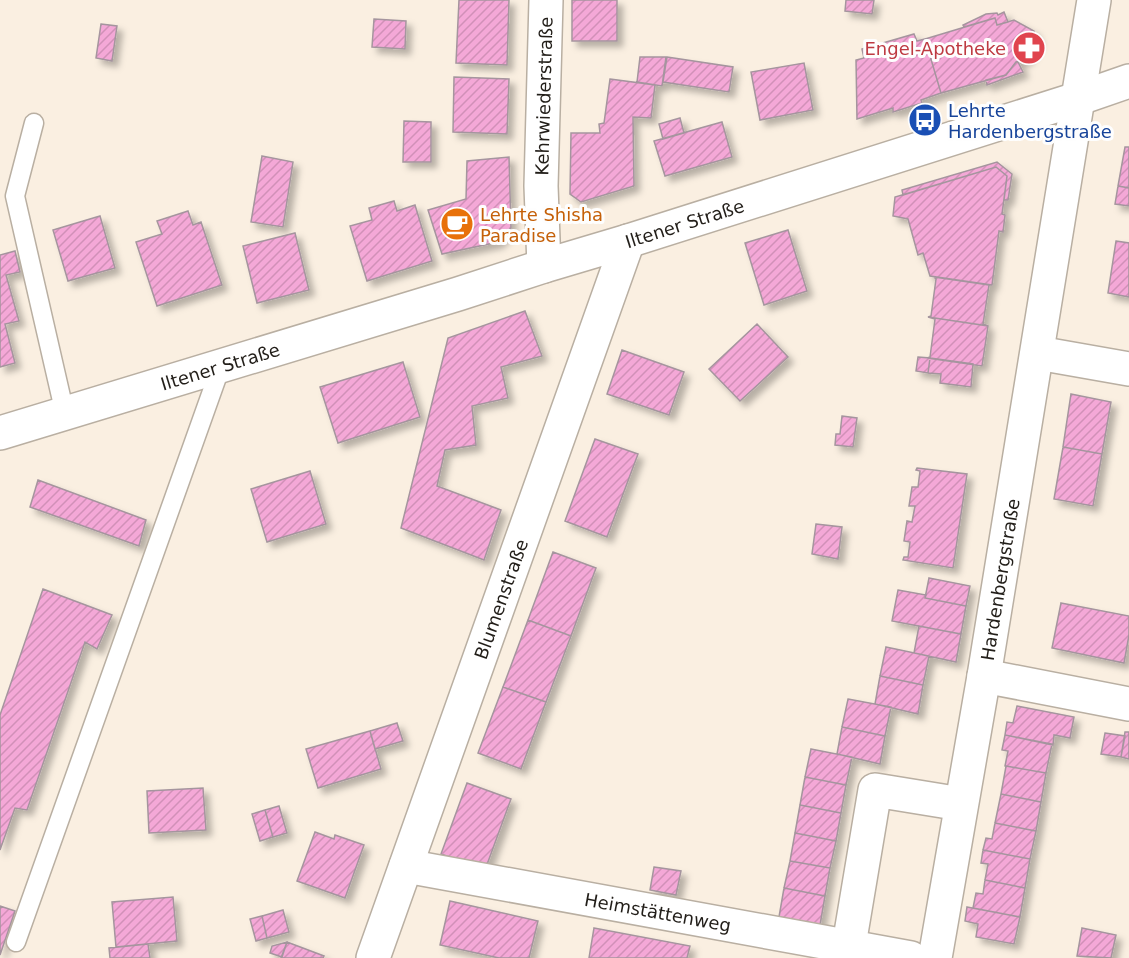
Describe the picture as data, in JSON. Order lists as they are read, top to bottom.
{
  "streets": {
    "street": [
      "Kehrwiederstraße",
      "Iltener Straße",
      "Hardenbergstraße",
      "Blumenstraße",
      "Heimstättenweg"
    ]
  },
  "crossings": [
    ["Kehrwiederstraße", "Iltener Straße"],
    ["Iltener Straße", "Hardenbergstraße"],
    ["Iltener Straße", "Blumenstraße"],
    ["Blumenstraße", "Heimstättenweg"]
  ],
  "places": {
    "pharmacy": ["Engel-Apotheke"],
    "bus stop": ["Lehrte Hardenbergstraße"],
    "cafe": ["Lehrte Shisha Paradise"]
  }
}
